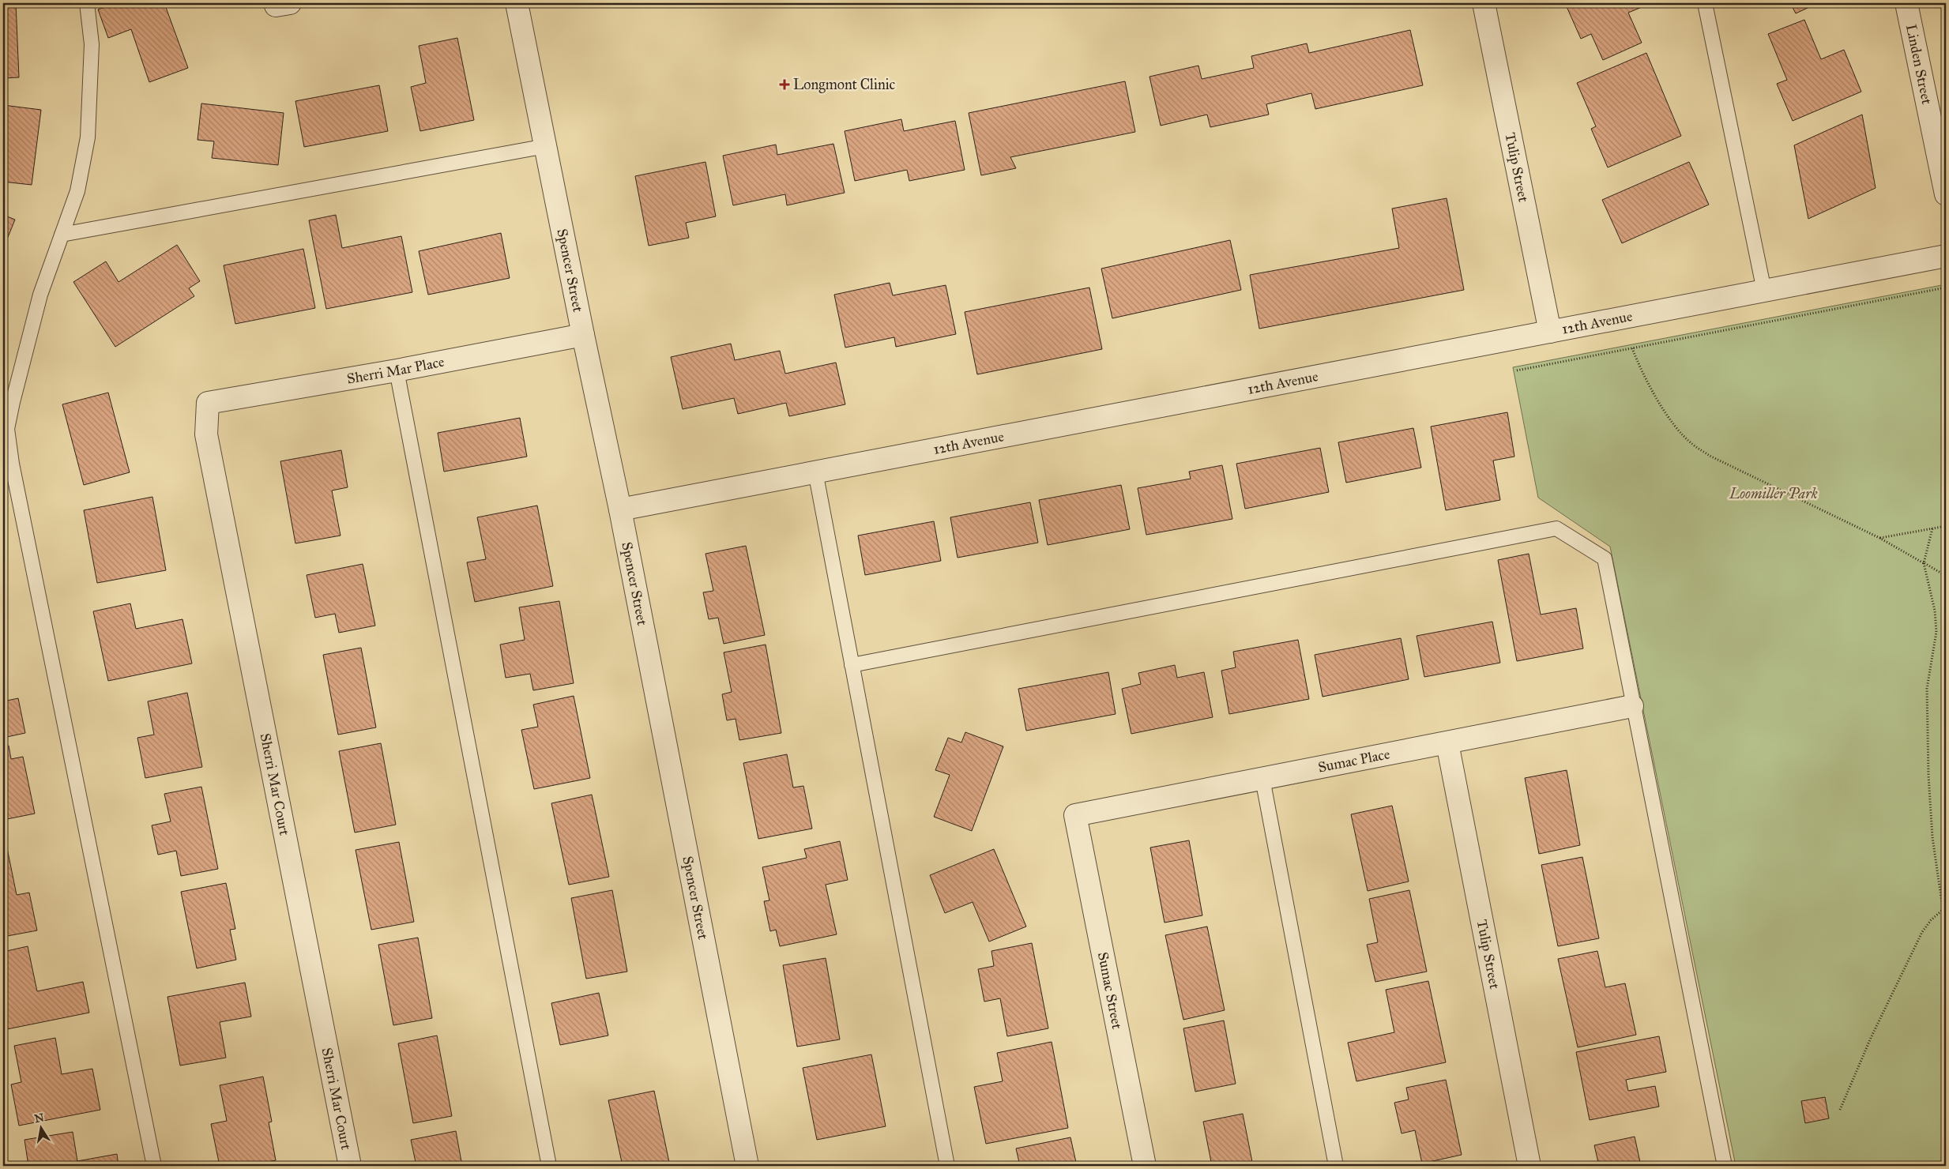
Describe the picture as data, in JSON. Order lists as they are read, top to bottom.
{
  "streets": {
    "street": [
      "Linden Street",
      "Tulip Street",
      "Spencer Street",
      "12th Avenue",
      "Sherri Mar Place",
      "Sumac Place",
      "Sherri Mar Court",
      "Sumac Street"
    ]
  },
  "crossings": [
    ["Tulip Street", "12th Avenue"],
    ["Tulip Street", "Sumac Place"],
    ["Spencer Street", "12th Avenue"],
    ["Spencer Street", "Sherri Mar Place"],
    ["Sherri Mar Place", "Sherri Mar Court"],
    ["Sumac Place", "Sumac Street"]
  ],
  "parks": ["Loomiller Park"],
  "places": {
    "health": ["Longmont Clinic"]
  },
  "north": "top"
}
